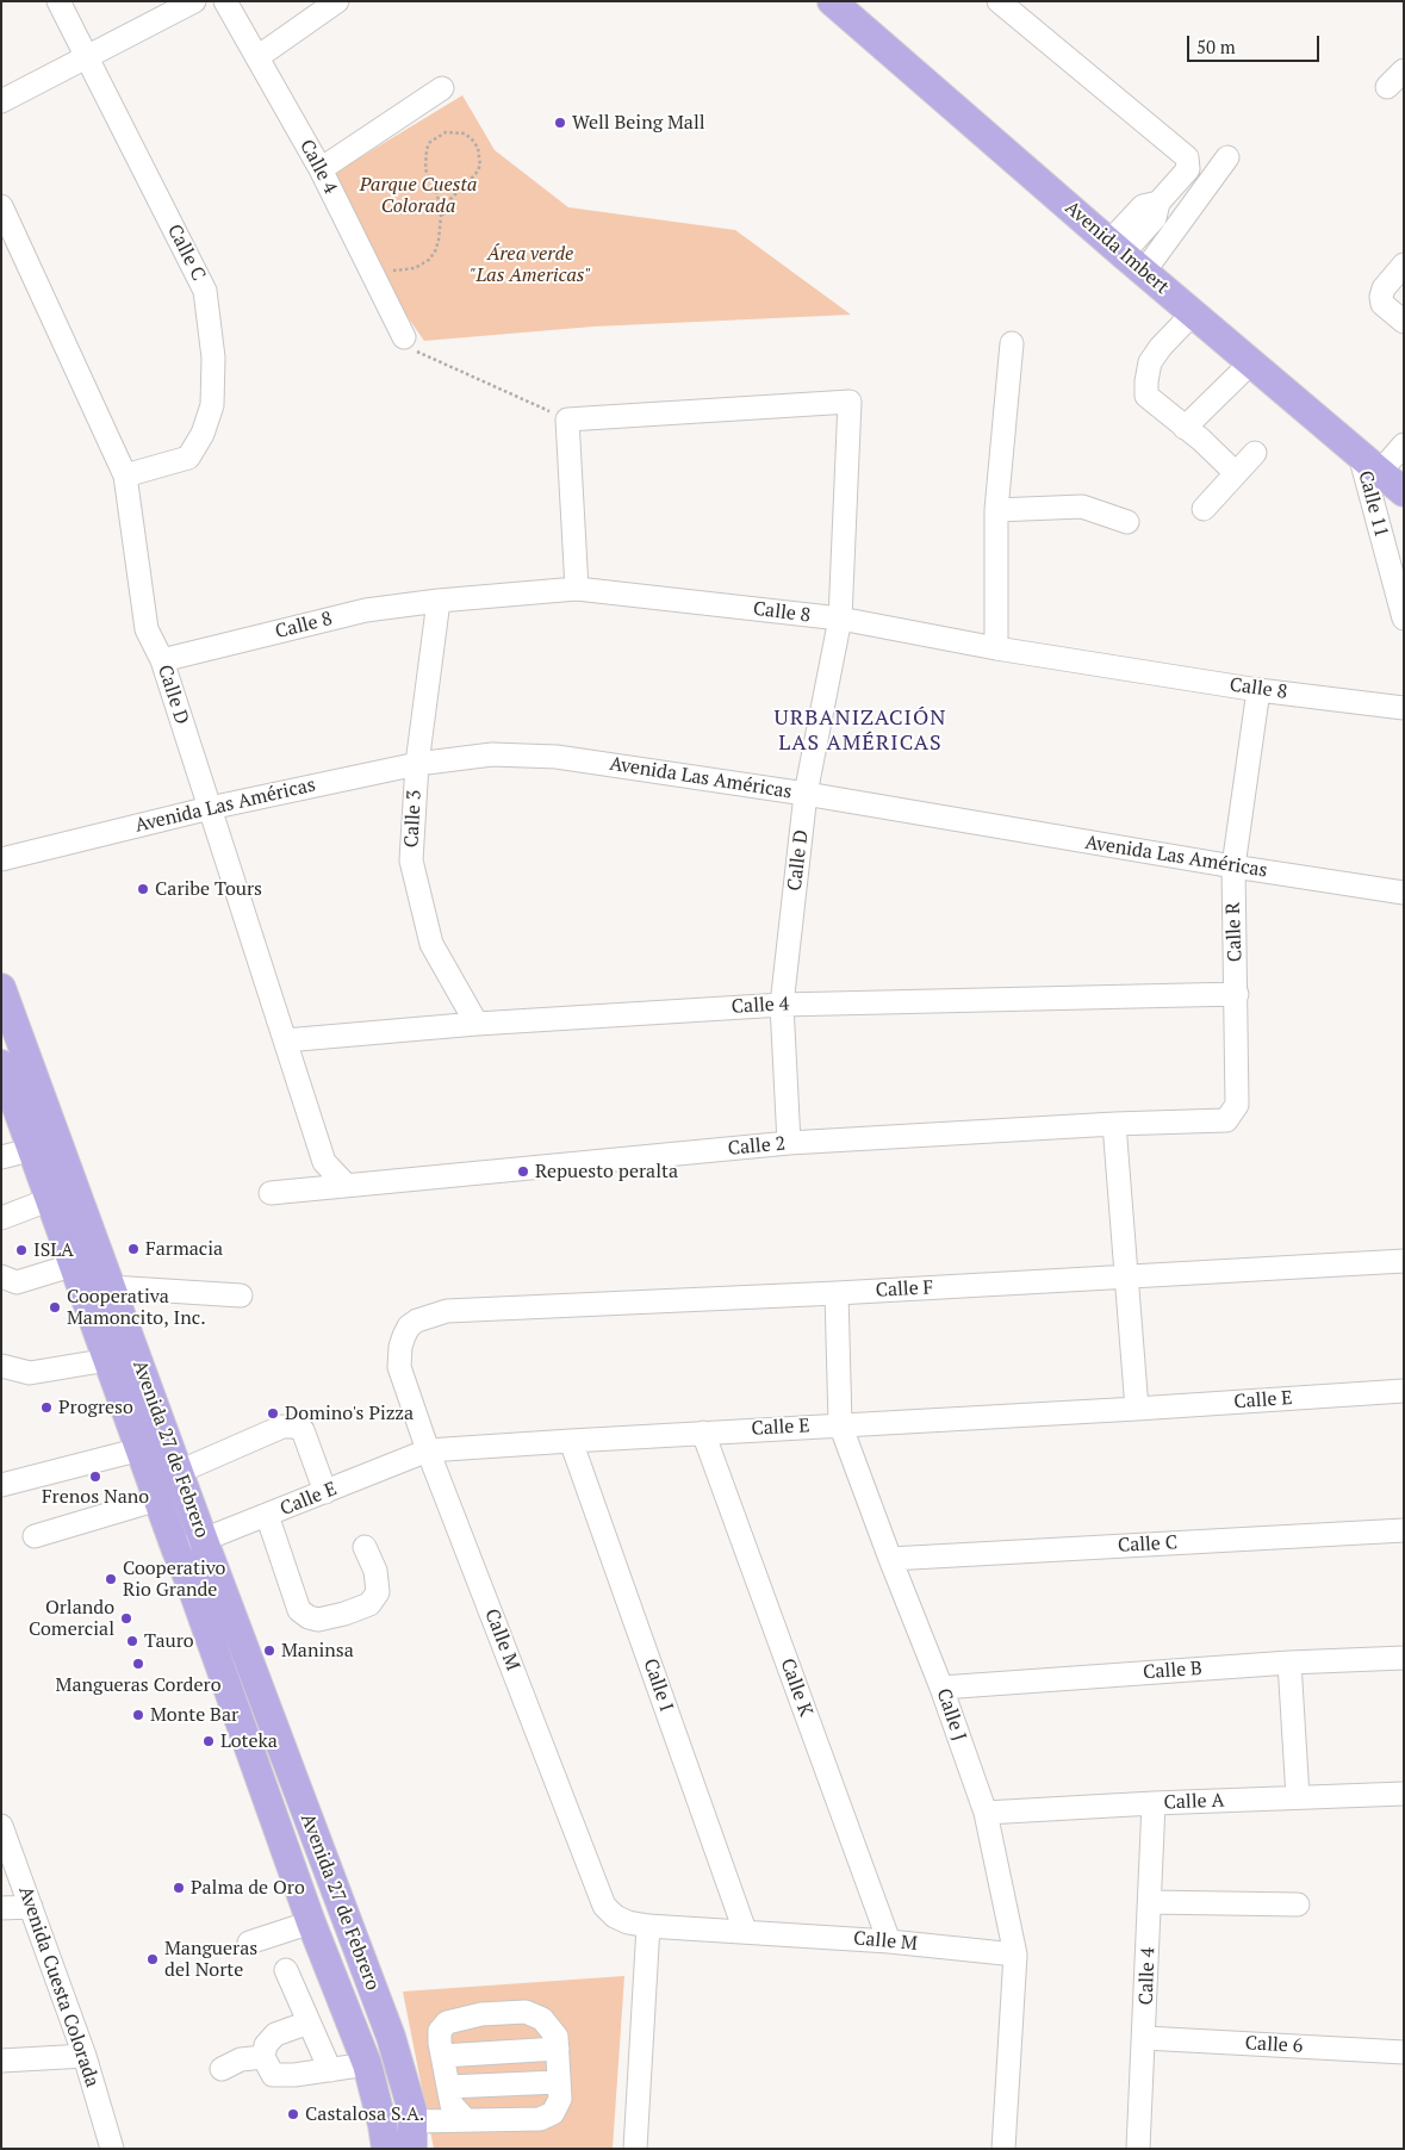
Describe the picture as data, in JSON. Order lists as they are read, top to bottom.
{
  "streets": {
    "main road": ["Avenida Imbert", "Avenida 27 de Febrero"],
    "street": [
      "Calle 4",
      "Calle C",
      "Calle 11",
      "Calle 8",
      "Calle D",
      "Avenida Las Américas",
      "Calle 3",
      "Calle R",
      "Calle 2",
      "Calle F",
      "Calle E",
      "Calle M",
      "Calle B",
      "Calle I",
      "Calle K",
      "Calle J",
      "Calle A",
      "Avenida Cuesta Colorada",
      "Calle 6"
    ]
  },
  "crossings": [
    ["Calle 4", "Calle D"],
    ["Calle 4", "Calle 3"],
    ["Calle 4", "Calle R"],
    ["Calle 4", "Calle A"],
    ["Calle 4", "Calle 6"],
    ["Avenida Imbert", "Calle 11"],
    ["Calle C", "Calle D"],
    ["Calle C", "Calle J"],
    ["Calle 8", "Calle D"],
    ["Calle 8", "Calle 3"],
    ["Calle 8", "Calle R"],
    ["Calle D", "Avenida Las Américas"],
    ["Calle D", "Calle 2"],
    ["Avenida Las Américas", "Calle 3"],
    ["Avenida Las Américas", "Calle R"],
    ["Calle R", "Calle 2"],
    ["Calle F", "Calle M"],
    ["Calle F", "Calle J"],
    ["Calle E", "Avenida 27 de Febrero"],
    ["Calle E", "Calle M"],
    ["Calle E", "Calle I"],
    ["Calle E", "Calle K"],
    ["Calle E", "Calle J"],
    ["Calle M", "Calle I"],
    ["Calle M", "Calle K"],
    ["Calle M", "Calle J"],
    ["Calle B", "Calle J"],
    ["Calle J", "Calle A"]
  ],
  "districts": ["URBANIZACIÓN LAS AMÉRICAS"],
  "parks": ["Parque Cuesta Colorada", "Área verde \"Las Americas\""],
  "places": [
    "Well Being Mall",
    "Caribe Tours",
    "Repuesto peralta",
    "Farmacia",
    "ISLA",
    "Cooperativa Mamoncito, Inc.",
    "Progreso",
    "Domino's Pizza",
    "Frenos Nano",
    "Cooperativo Rio Grande",
    "Orlando Comercial",
    "Tauro",
    "Maninsa",
    "Mangueras Cordero",
    "Monte Bar",
    "Loteka",
    "Palma de Oro",
    "Mangueras del Norte",
    "Castalosa S.A."
  ],
  "scale_bar": "50 m"
}
